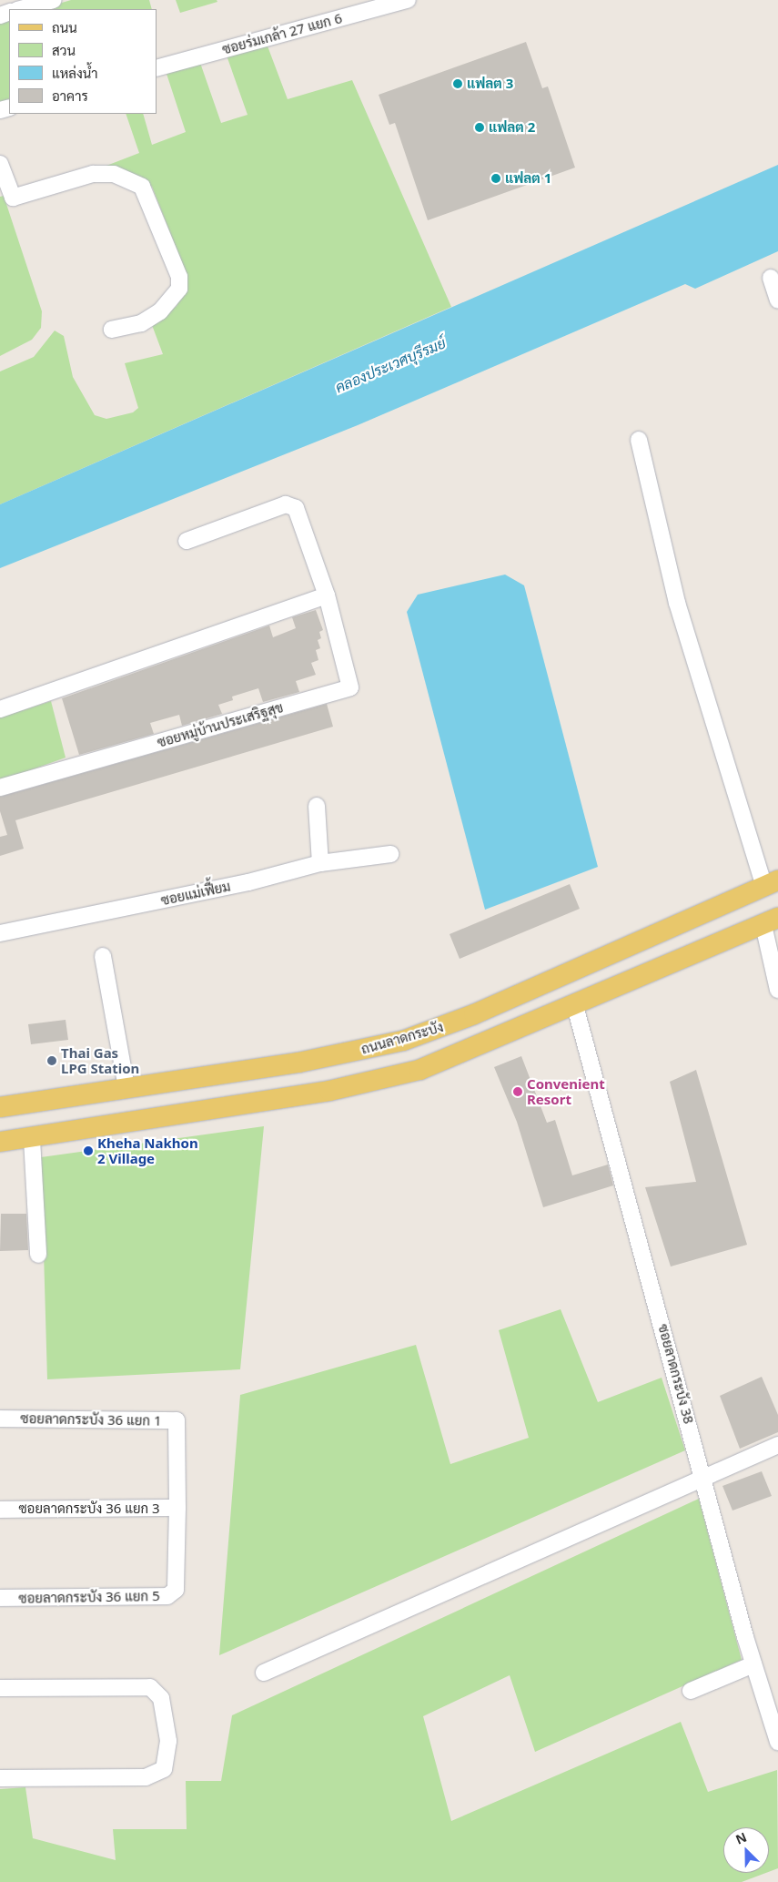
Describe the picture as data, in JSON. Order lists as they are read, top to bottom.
{
  "streets": {
    "main road": ["ถนนลาดกระบัง"],
    "street": [
      "ซอยร่มเกล้า 27 แยก 6",
      "ซอยหมู่บ้านประเสริฐสุข",
      "ซอยแม่เฟี้ยม",
      "ซอยลาดกระบัง 38",
      "ซอยลาดกระบัง 36 แยก 1",
      "ซอยลาดกระบัง 36 แยก 3",
      "ซอยลาดกระบัง 36 แยก 5"
    ]
  },
  "crossings": [
    ["ซอยลาดกระบัง 36 แยก 1", "ซอยลาดกระบัง 36 แยก 3"],
    ["ซอยลาดกระบัง 36 แยก 1", "ซอยลาดกระบัง 36 แยก 5"],
    ["ซอยลาดกระบัง 36 แยก 3", "ซอยลาดกระบัง 36 แยก 5"]
  ],
  "water": ["คลองประเวศบุรีรมย์"],
  "places": [
    "แฟลต 3",
    "แฟลต 2",
    "แฟลต 1",
    "Thai Gas LPG Station",
    "Convenient Resort",
    "Kheha Nakhon 2 Village"
  ],
  "legend": [
    "ถนน",
    "สวน",
    "แหล่งน้ำ",
    "อาคาร"
  ],
  "north": "top left"
}
